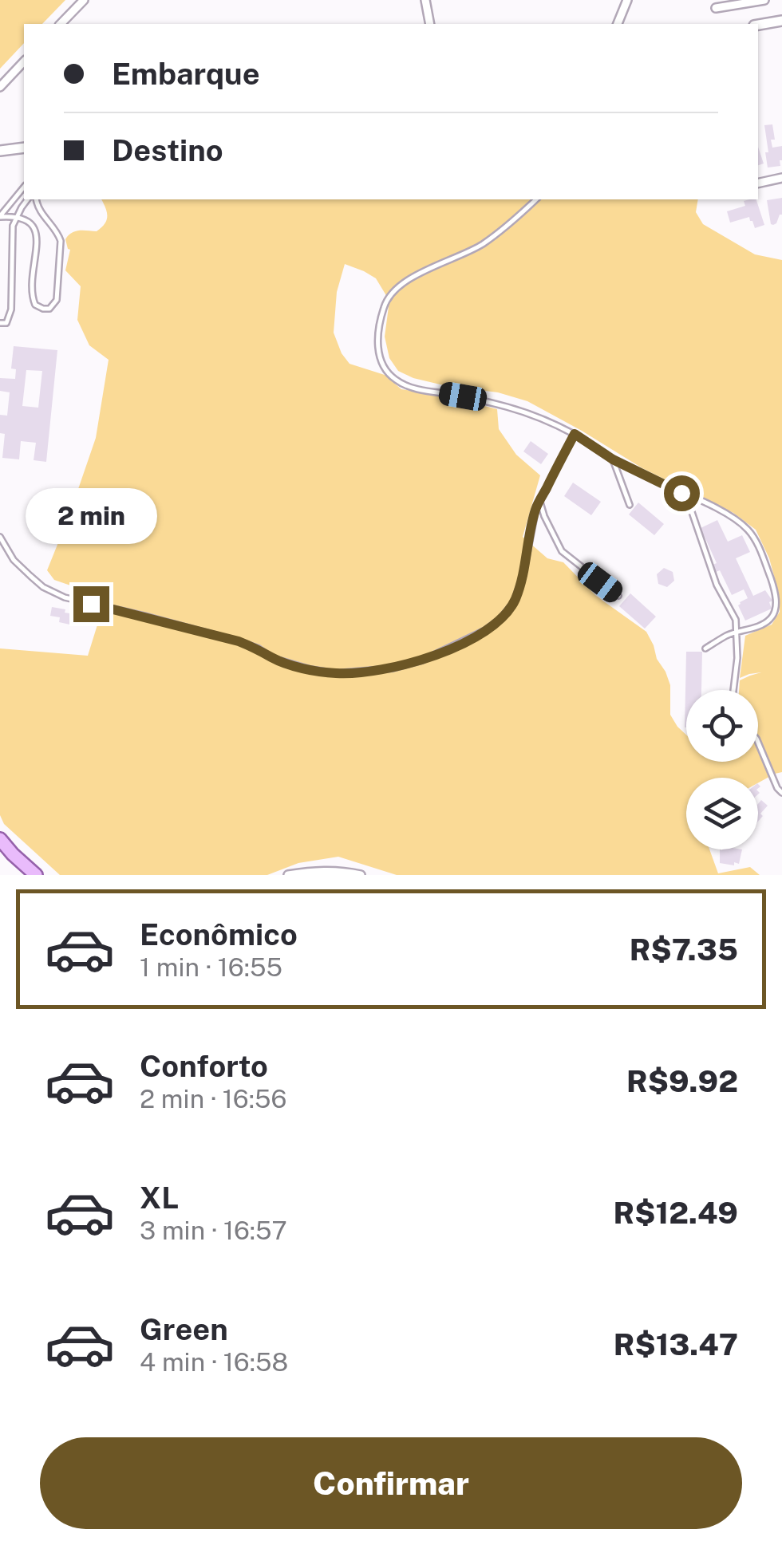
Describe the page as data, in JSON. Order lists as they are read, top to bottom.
{
  "page": {
    "banner": ["Embarque", "Destino"],
    "bubble": "2 min",
    "list": [
      {
        "name": "Econômico",
        "note": "1 min · 16:55",
        "value": "R$7.35"
      },
      {
        "name": "Conforto",
        "note": "2 min · 16:56",
        "value": "R$9.92"
      },
      {
        "name": "XL",
        "note": "3 min · 16:57",
        "value": "R$12.49"
      },
      {
        "name": "Green",
        "note": "4 min · 16:58",
        "value": "R$13.47"
      }
    ],
    "buttons": "Confirmar"
  }
}
